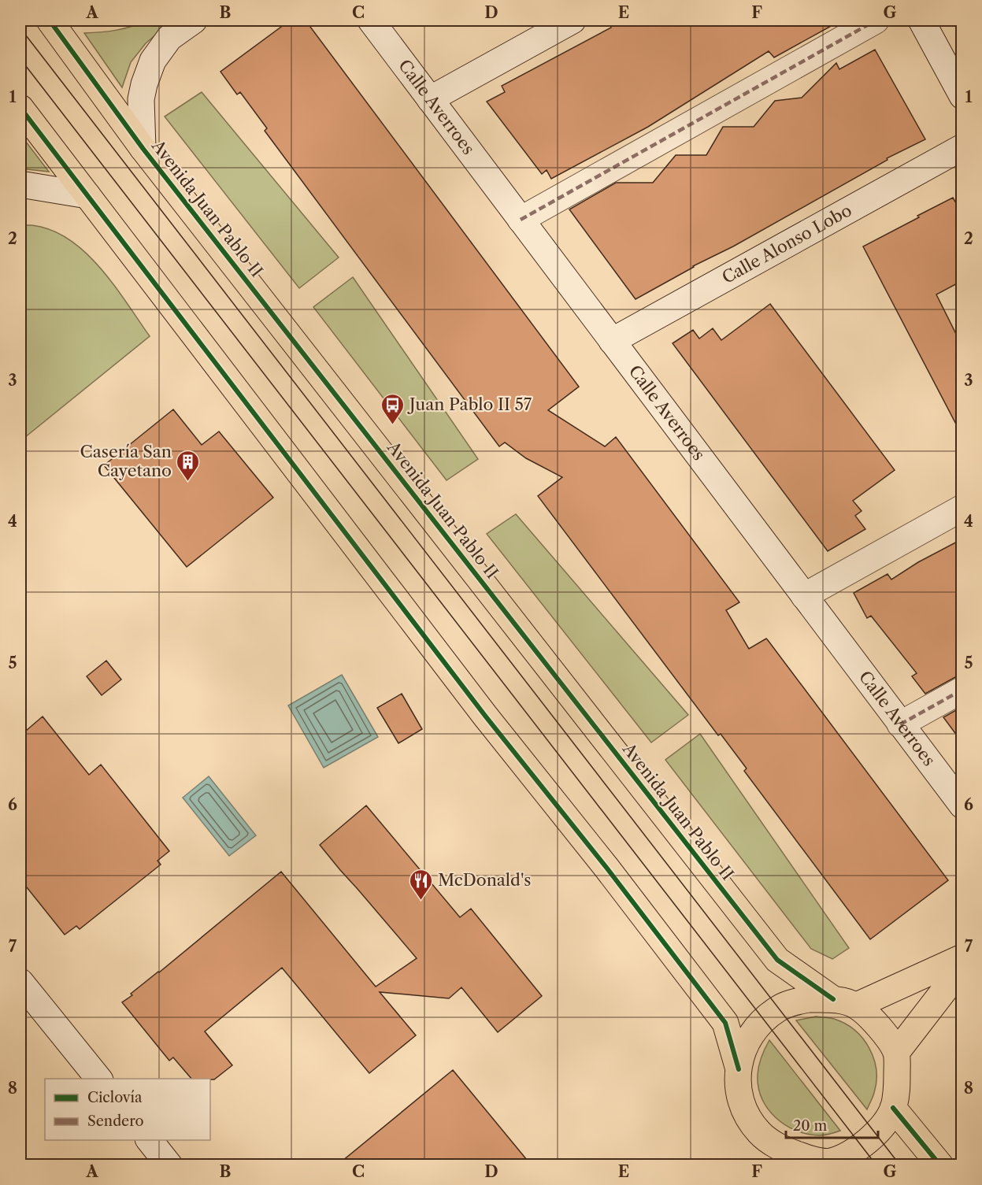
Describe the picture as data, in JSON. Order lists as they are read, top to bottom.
{
  "streets": {
    "main road": ["Avenida Juan Pablo II"],
    "street": ["Calle Averroes", "Calle Alonso Lobo"]
  },
  "crossings": [
    ["Calle Averroes", "Calle Alonso Lobo"]
  ],
  "places": {
    "bus stop": ["Juan Pablo II 57"],
    "building": ["Casería San Cayetano"],
    "restaurant": ["McDonald's"]
  },
  "legend": ["Ciclovía", "Sendero"],
  "scale_bar": "20 m",
  "grid": {
    "columns": [
      "A",
      "B",
      "C",
      "D",
      "E",
      "F",
      "G"
    ],
    "rows": [
      "1",
      "2",
      "3",
      "4",
      "5",
      "6",
      "7",
      "8"
    ]
  }
}
